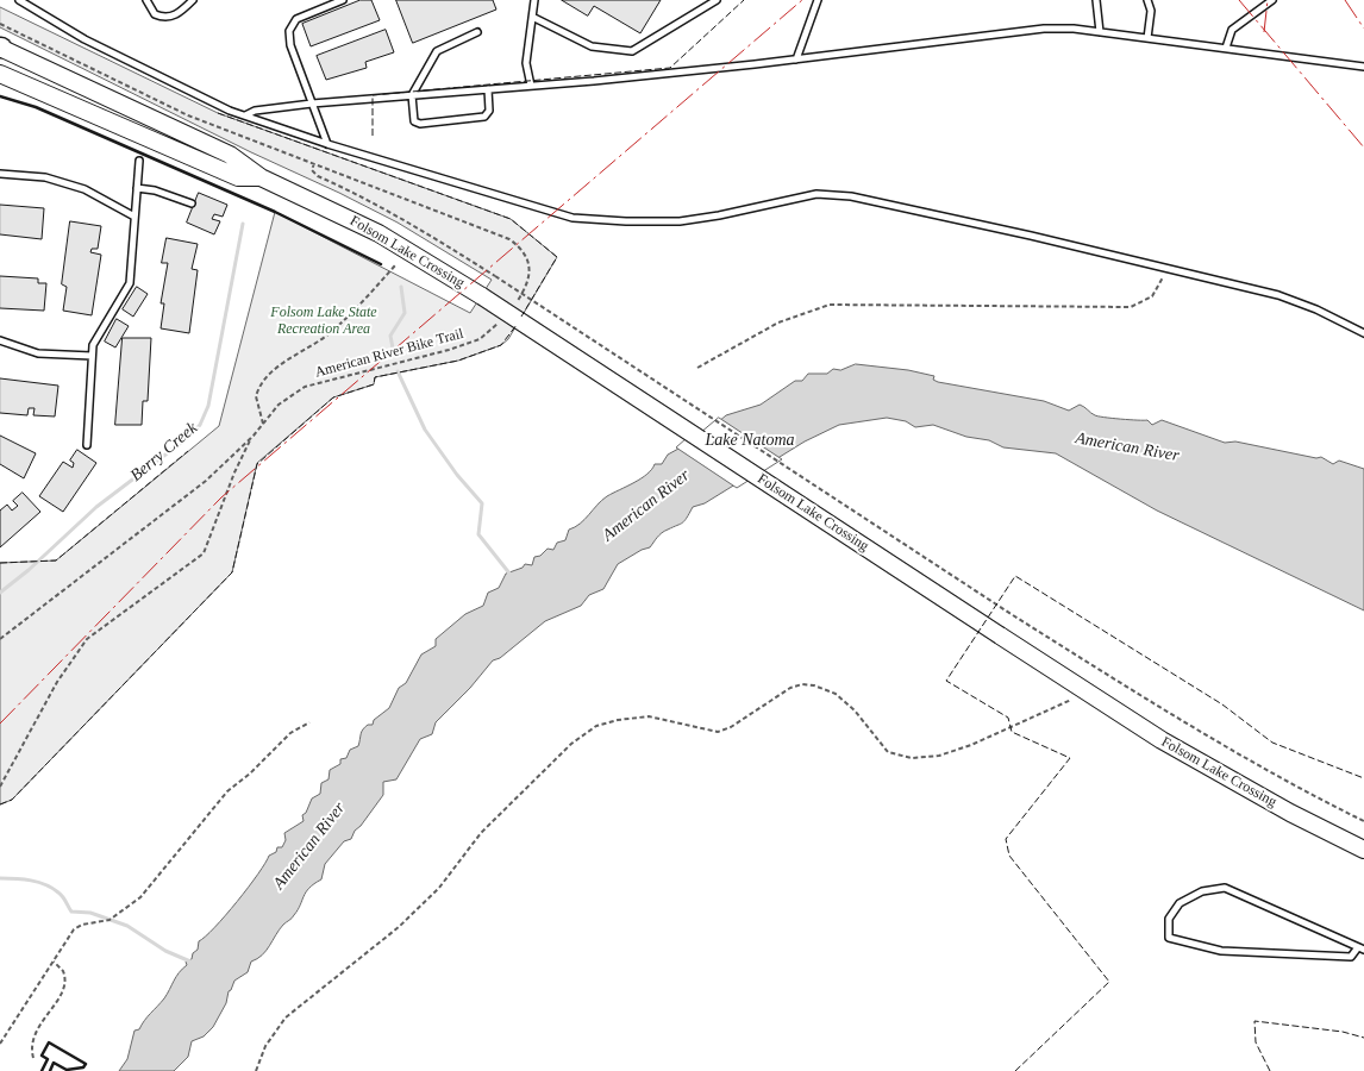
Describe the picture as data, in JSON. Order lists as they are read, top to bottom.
{
  "streets": {
    "main road": ["Folsom Lake Crossing"],
    "path": ["American River Bike Trail"]
  },
  "water": ["Lake Natoma", "American River", "Berry Creek"],
  "parks": ["Folsom Lake State Recreation Area"]
}
